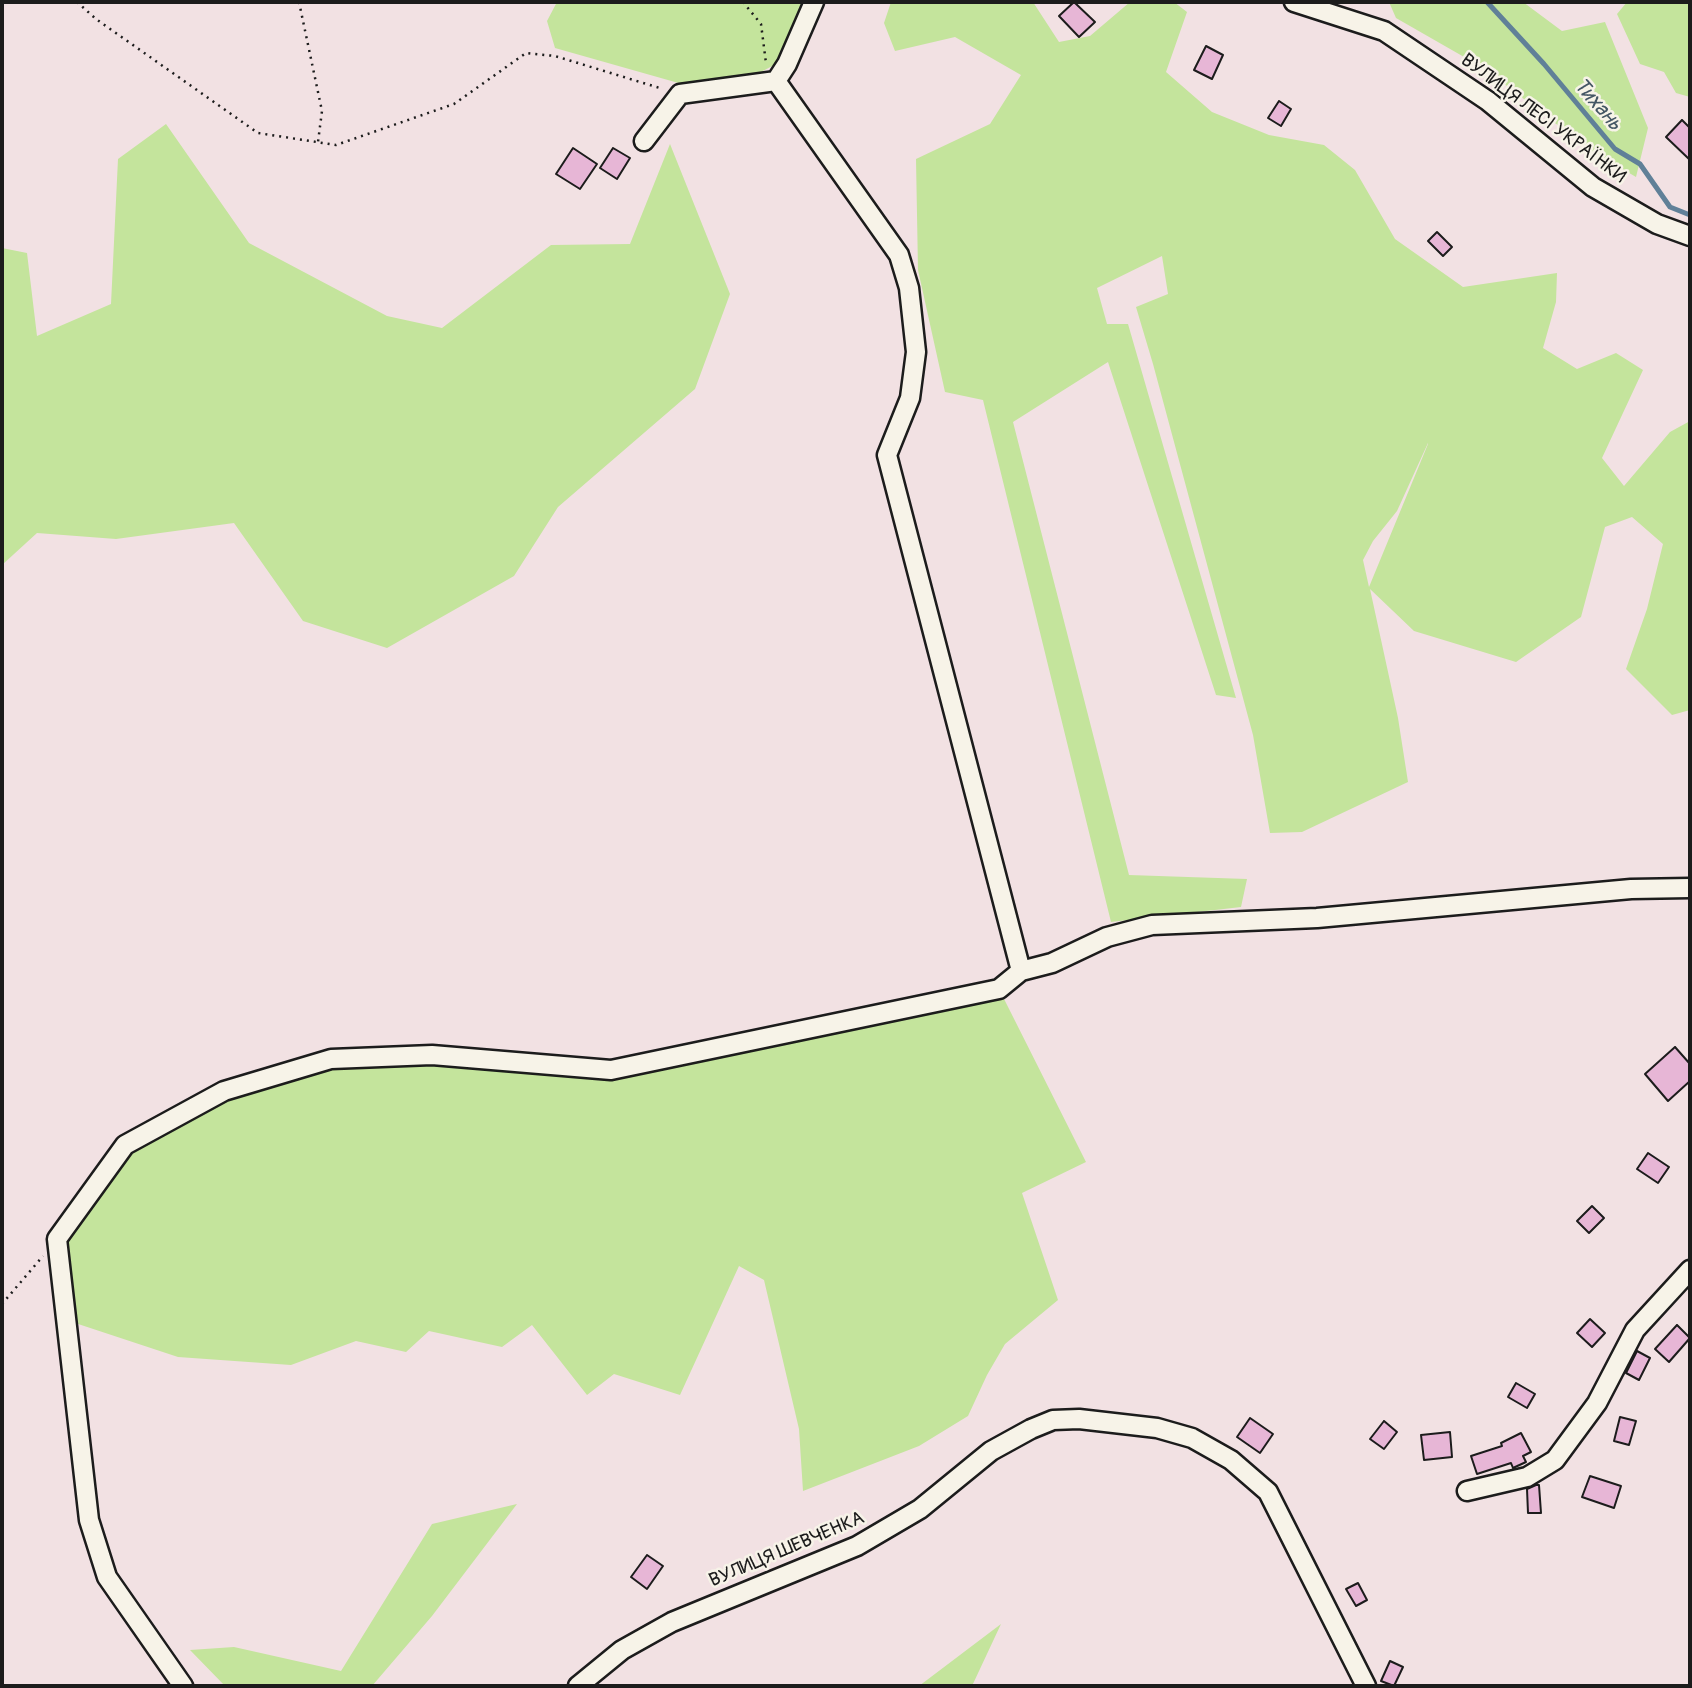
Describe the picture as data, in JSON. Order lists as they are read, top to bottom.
{
  "streets": {
    "street": ["ВУЛИЦЯ ЛЕСІ УКРАЇНКИ", "ВУЛИЦЯ ШЕВЧЕНКА"]
  },
  "water": ["Тихань"]
}
